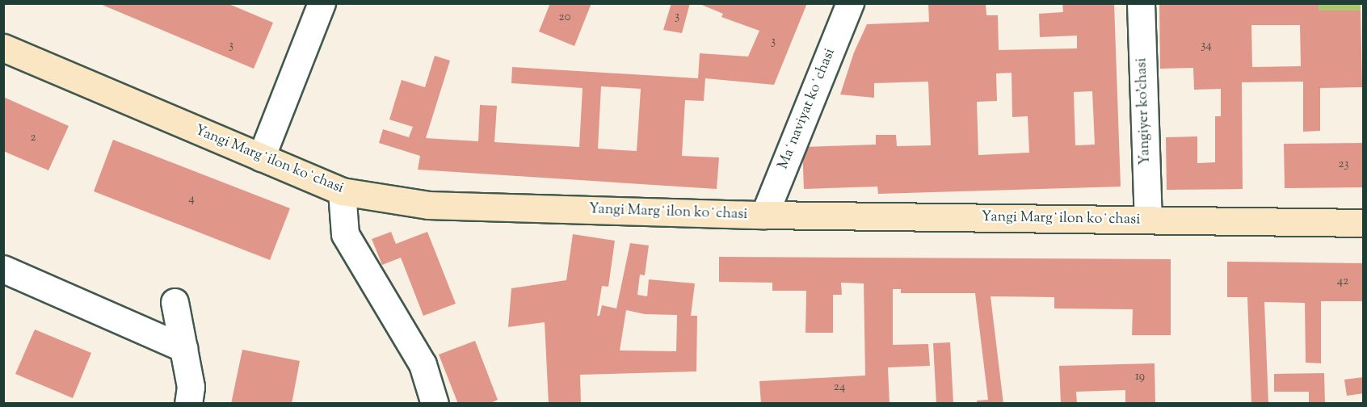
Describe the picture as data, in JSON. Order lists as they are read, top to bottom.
{
  "streets": {
    "main road": ["Yangi Margʻilon koʻchasi"],
    "street": ["Maʻnaviyat koʻchasi", "Yangiyer ko'chasi"]
  },
  "crossings": [
    ["Maʻnaviyat koʻchasi", "Yangi Margʻilon koʻchasi"],
    ["Yangiyer ko'chasi", "Yangi Margʻilon koʻchasi"]
  ],
  "house_numbers": [
    "3",
    "20",
    "3",
    "3",
    "34",
    "2",
    "23",
    "4",
    "42",
    "19",
    "24"
  ]
}
